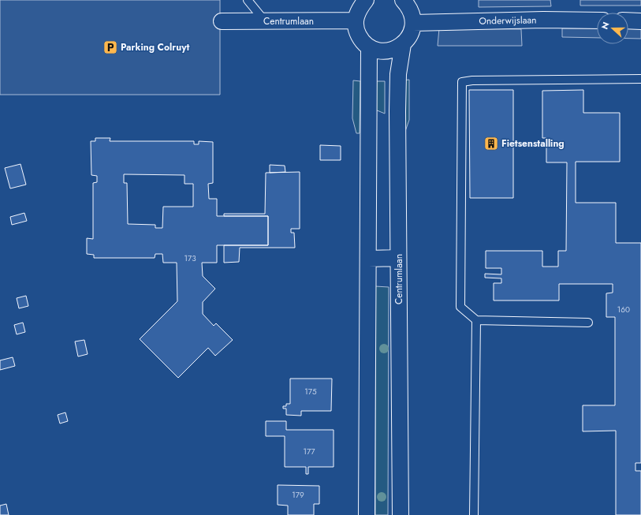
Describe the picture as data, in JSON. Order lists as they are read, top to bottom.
{
  "streets": {
    "street": ["Onderwijslaan", "Centrumlaan"]
  },
  "crossings": [
    ["Onderwijslaan", "Centrumlaan"]
  ],
  "places": {
    "parking": ["Parking Colruyt"],
    "building": ["Fietsenstalling"]
  },
  "house_numbers": [
    "173",
    "160",
    "175",
    "177",
    "179"
  ],
  "north": "left"
}
